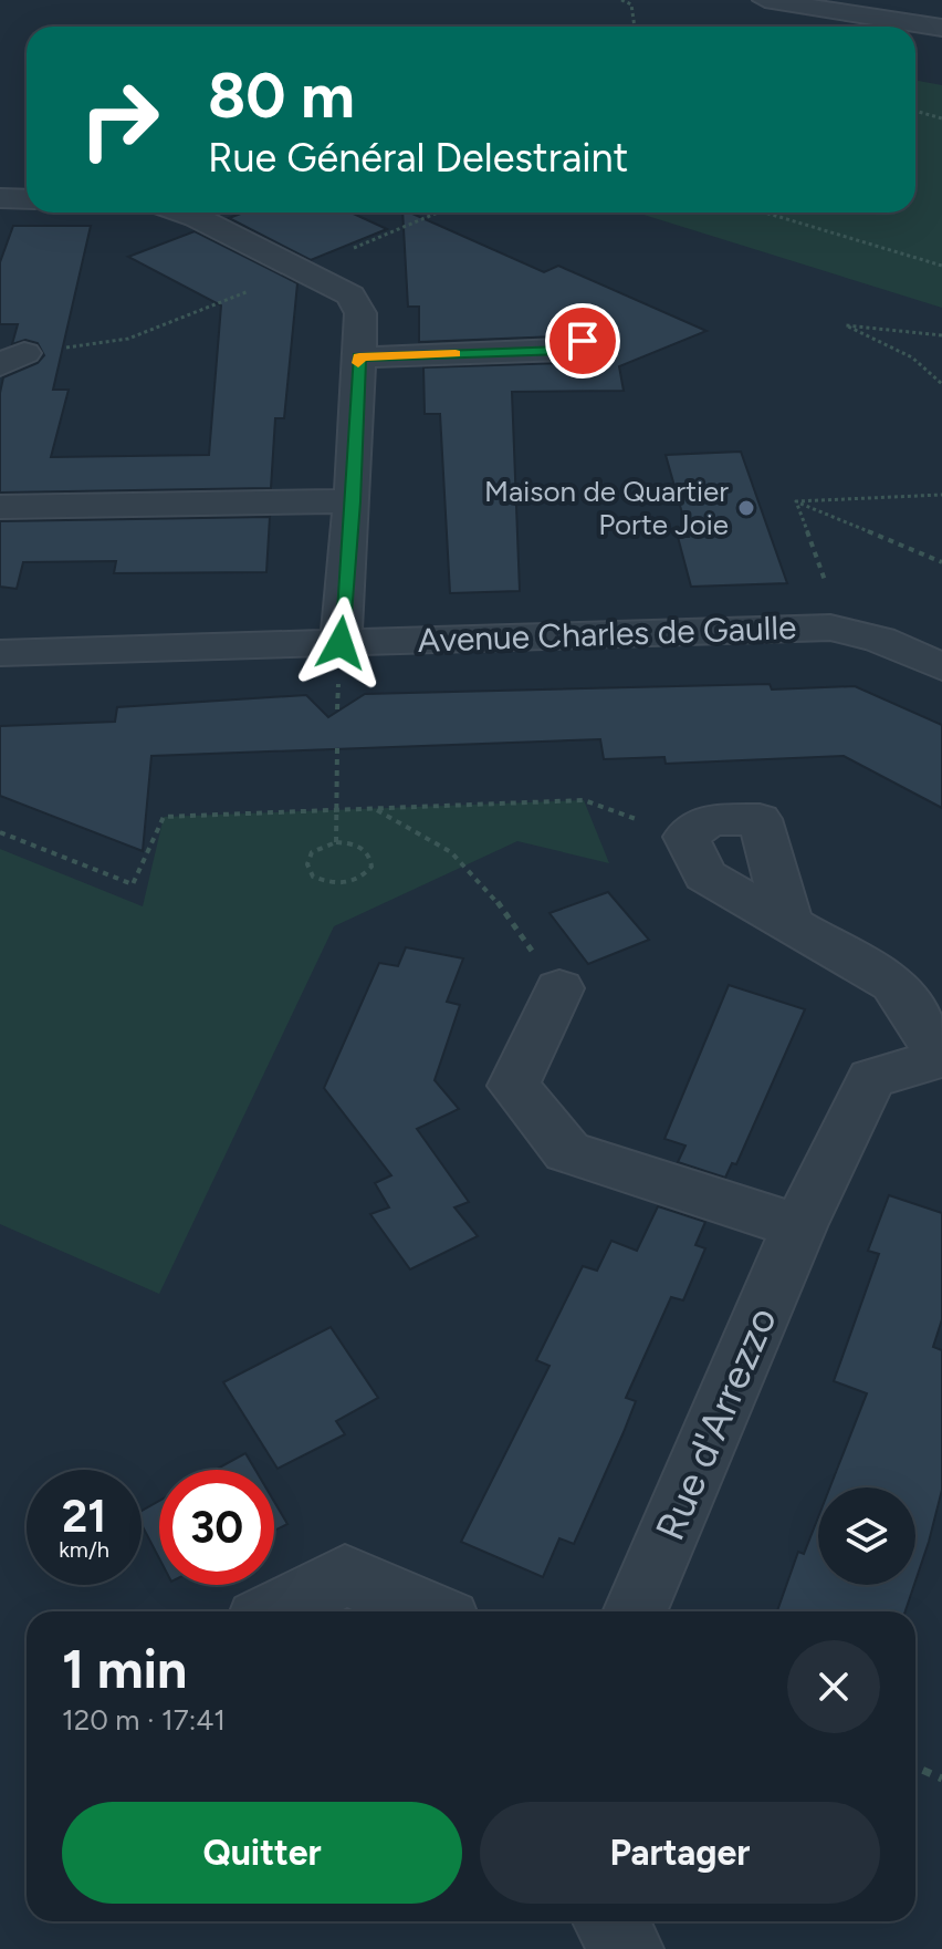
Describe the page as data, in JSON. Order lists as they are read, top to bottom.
{
  "streets": {
    "street": ["Avenue Charles de Gaulle", "Rue d'Arrezzo"]
  },
  "places": ["Maison de Quartier Porte Joie"],
  "page": {
    "turn": ["80 m", "Rue Général Delestraint"],
    "speed": "21 km/h",
    "limit": "30",
    "heading": ["1 min", "120 m · 17:41"],
    "buttons": ["Quitter", "Partager"]
  }
}
